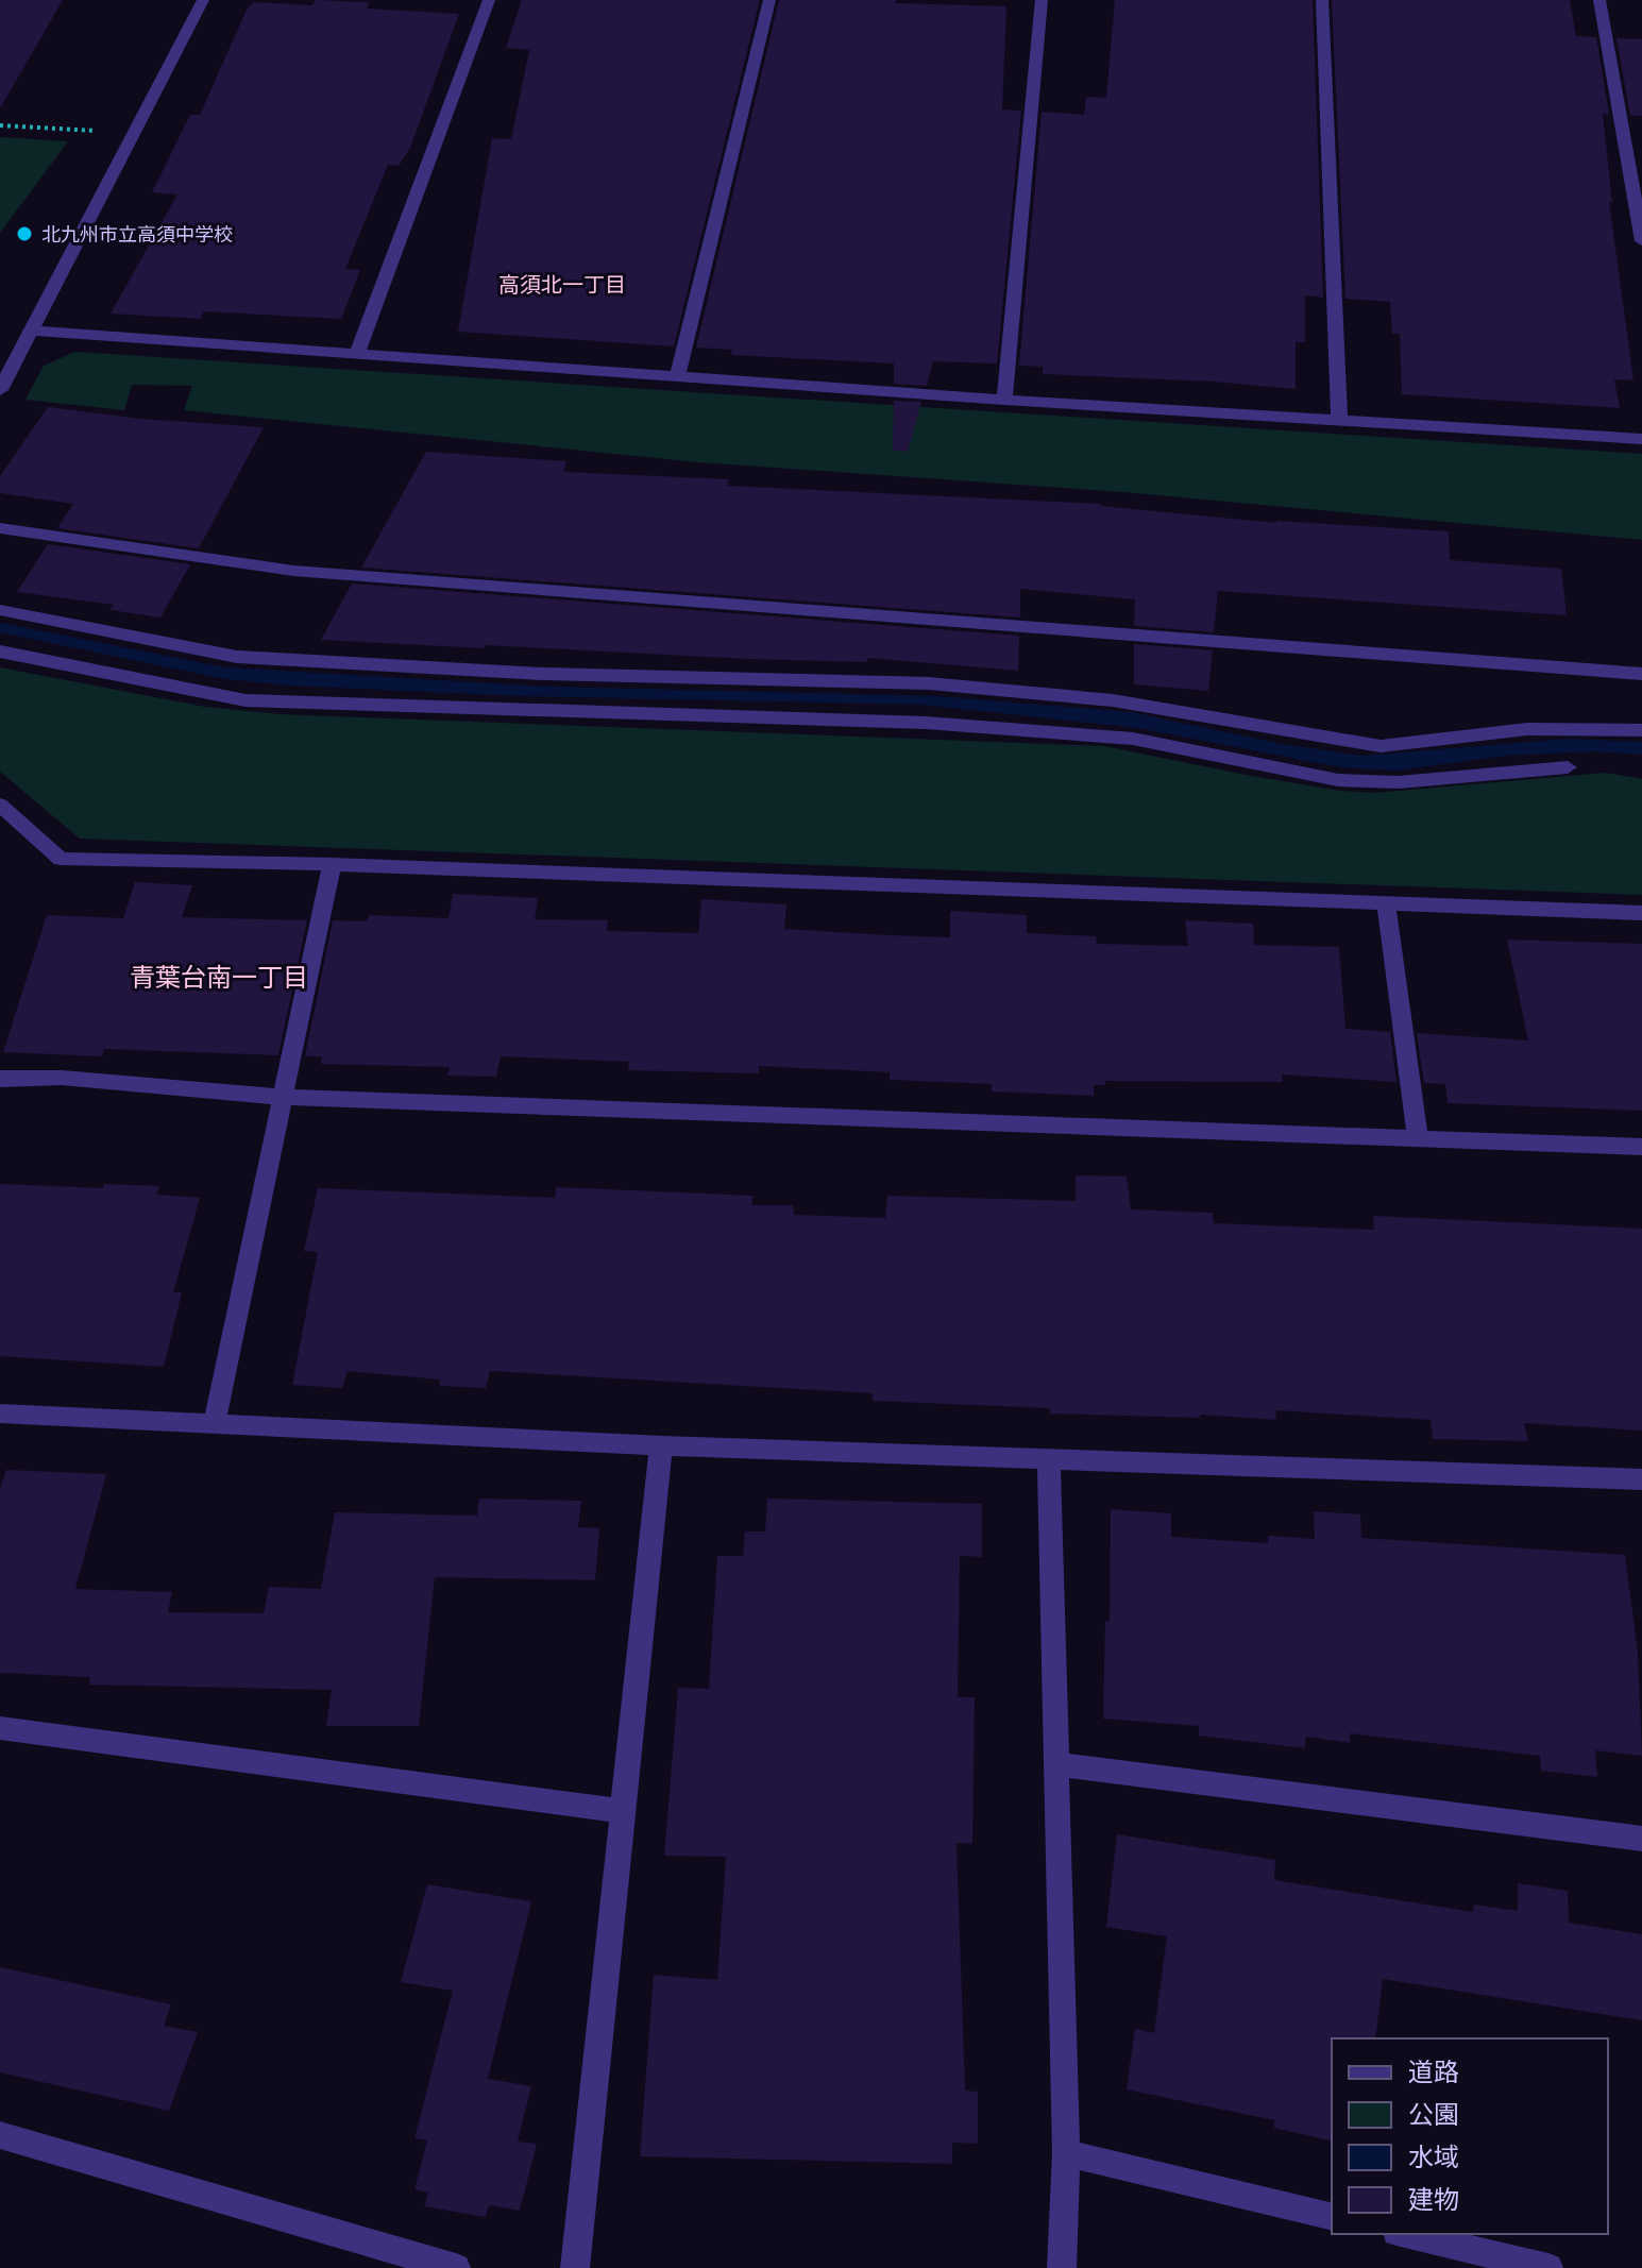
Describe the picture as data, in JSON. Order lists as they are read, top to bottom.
{
  "districts": ["高須北一丁目", "青葉台南一丁目"],
  "places": ["北九州市立高須中学校"],
  "legend": [
    "道路",
    "公園",
    "水域",
    "建物"
  ]
}
